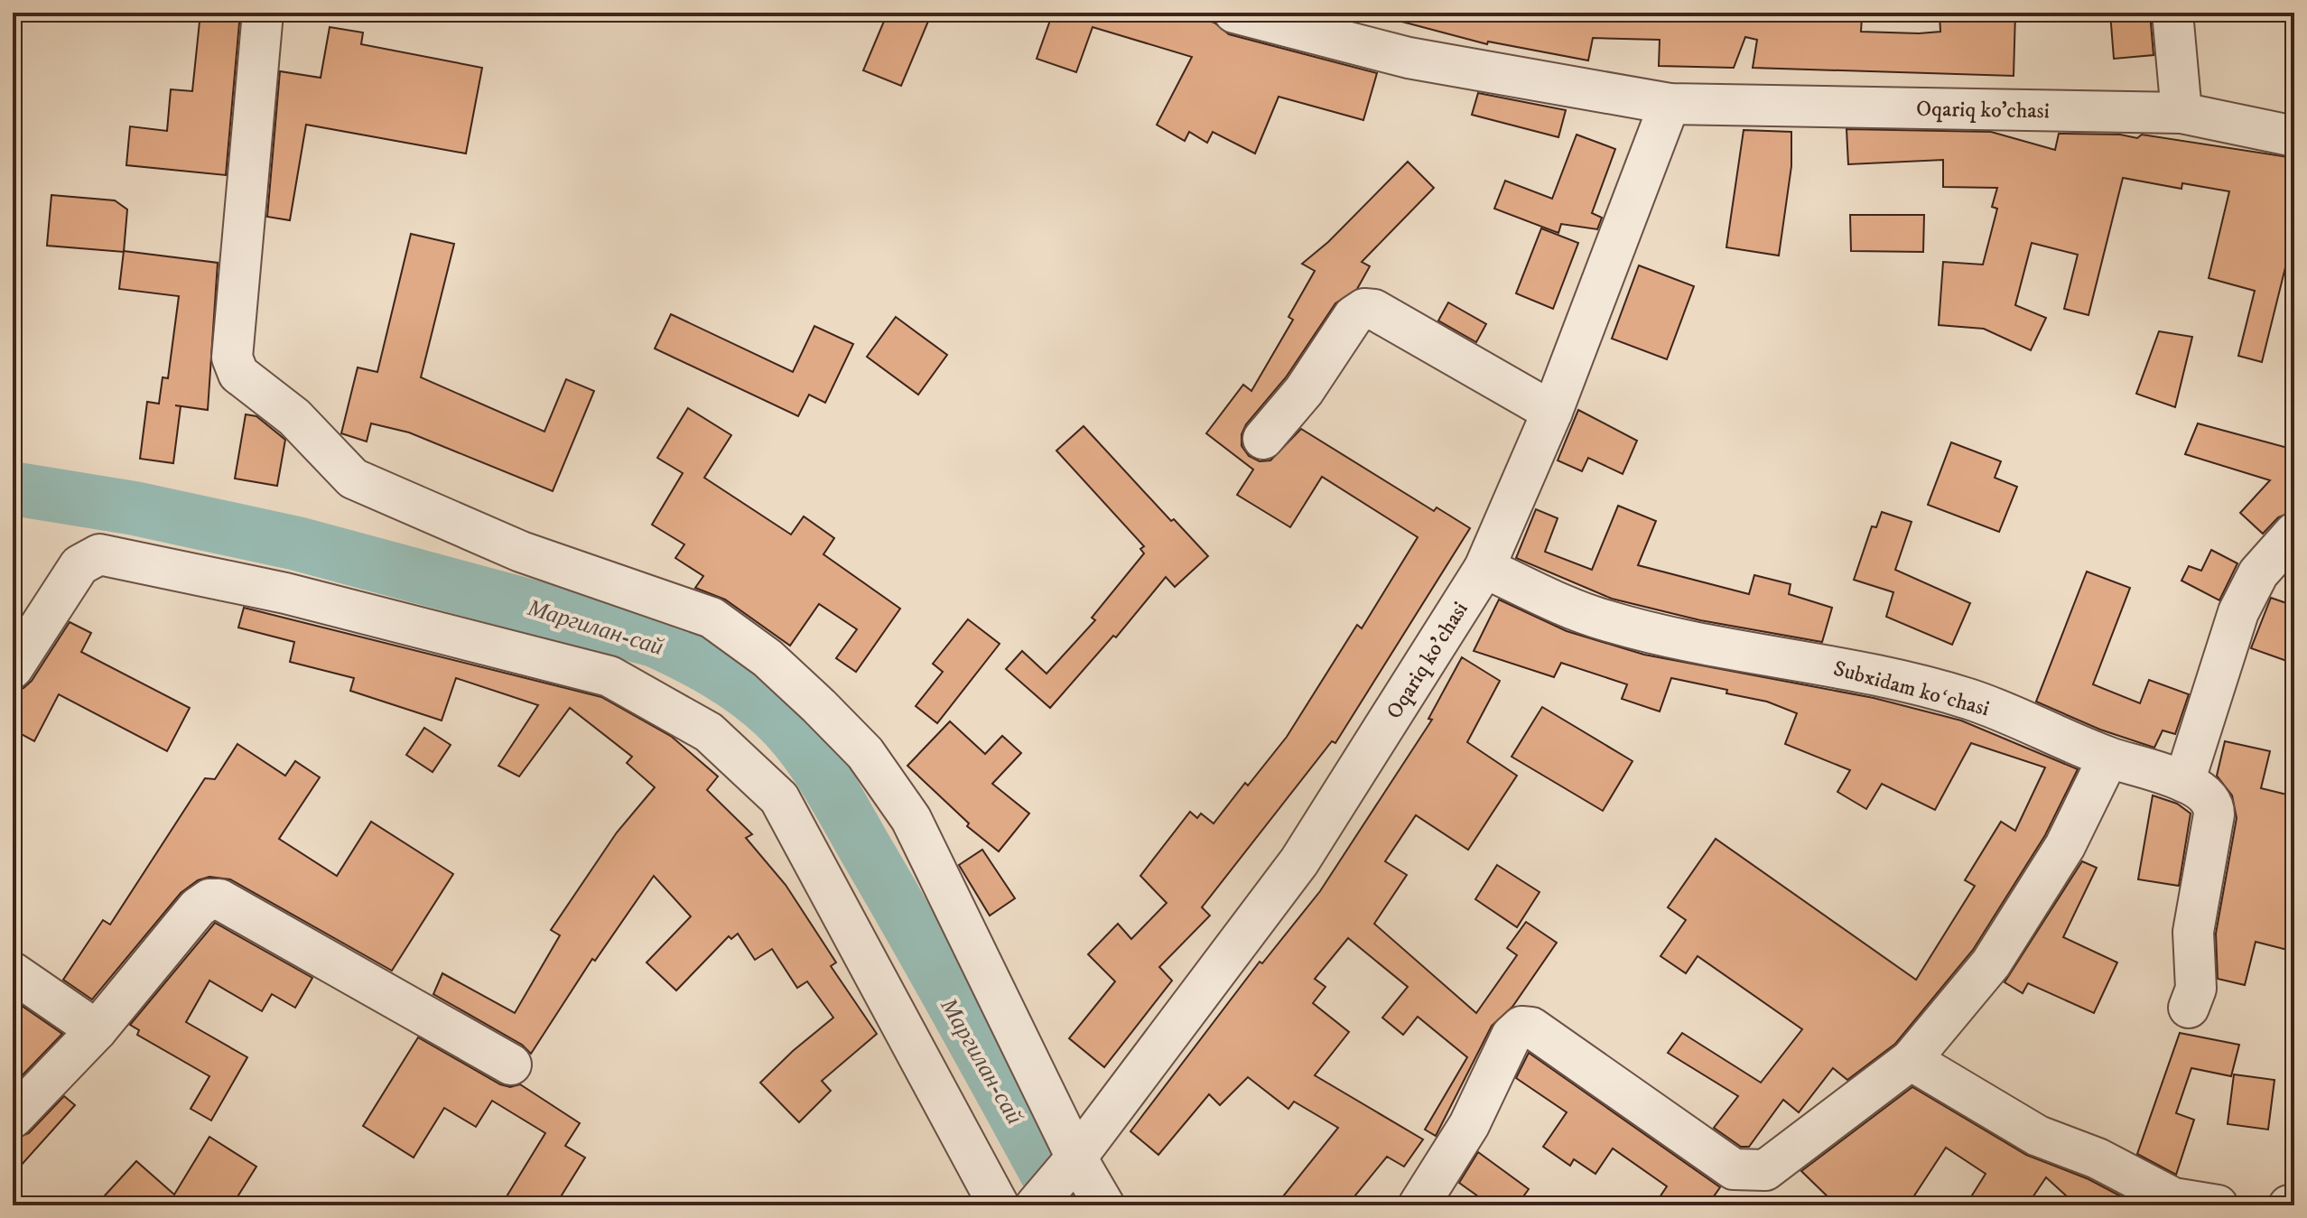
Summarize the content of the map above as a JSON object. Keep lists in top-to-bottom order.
{
  "streets": {
    "street": ["Oqariq ko'chasi", "Subxidam koʻchasi"]
  },
  "crossings": [
    ["Oqariq ko'chasi", "Subxidam koʻchasi"]
  ],
  "water": ["Маргилан-сай"]
}
